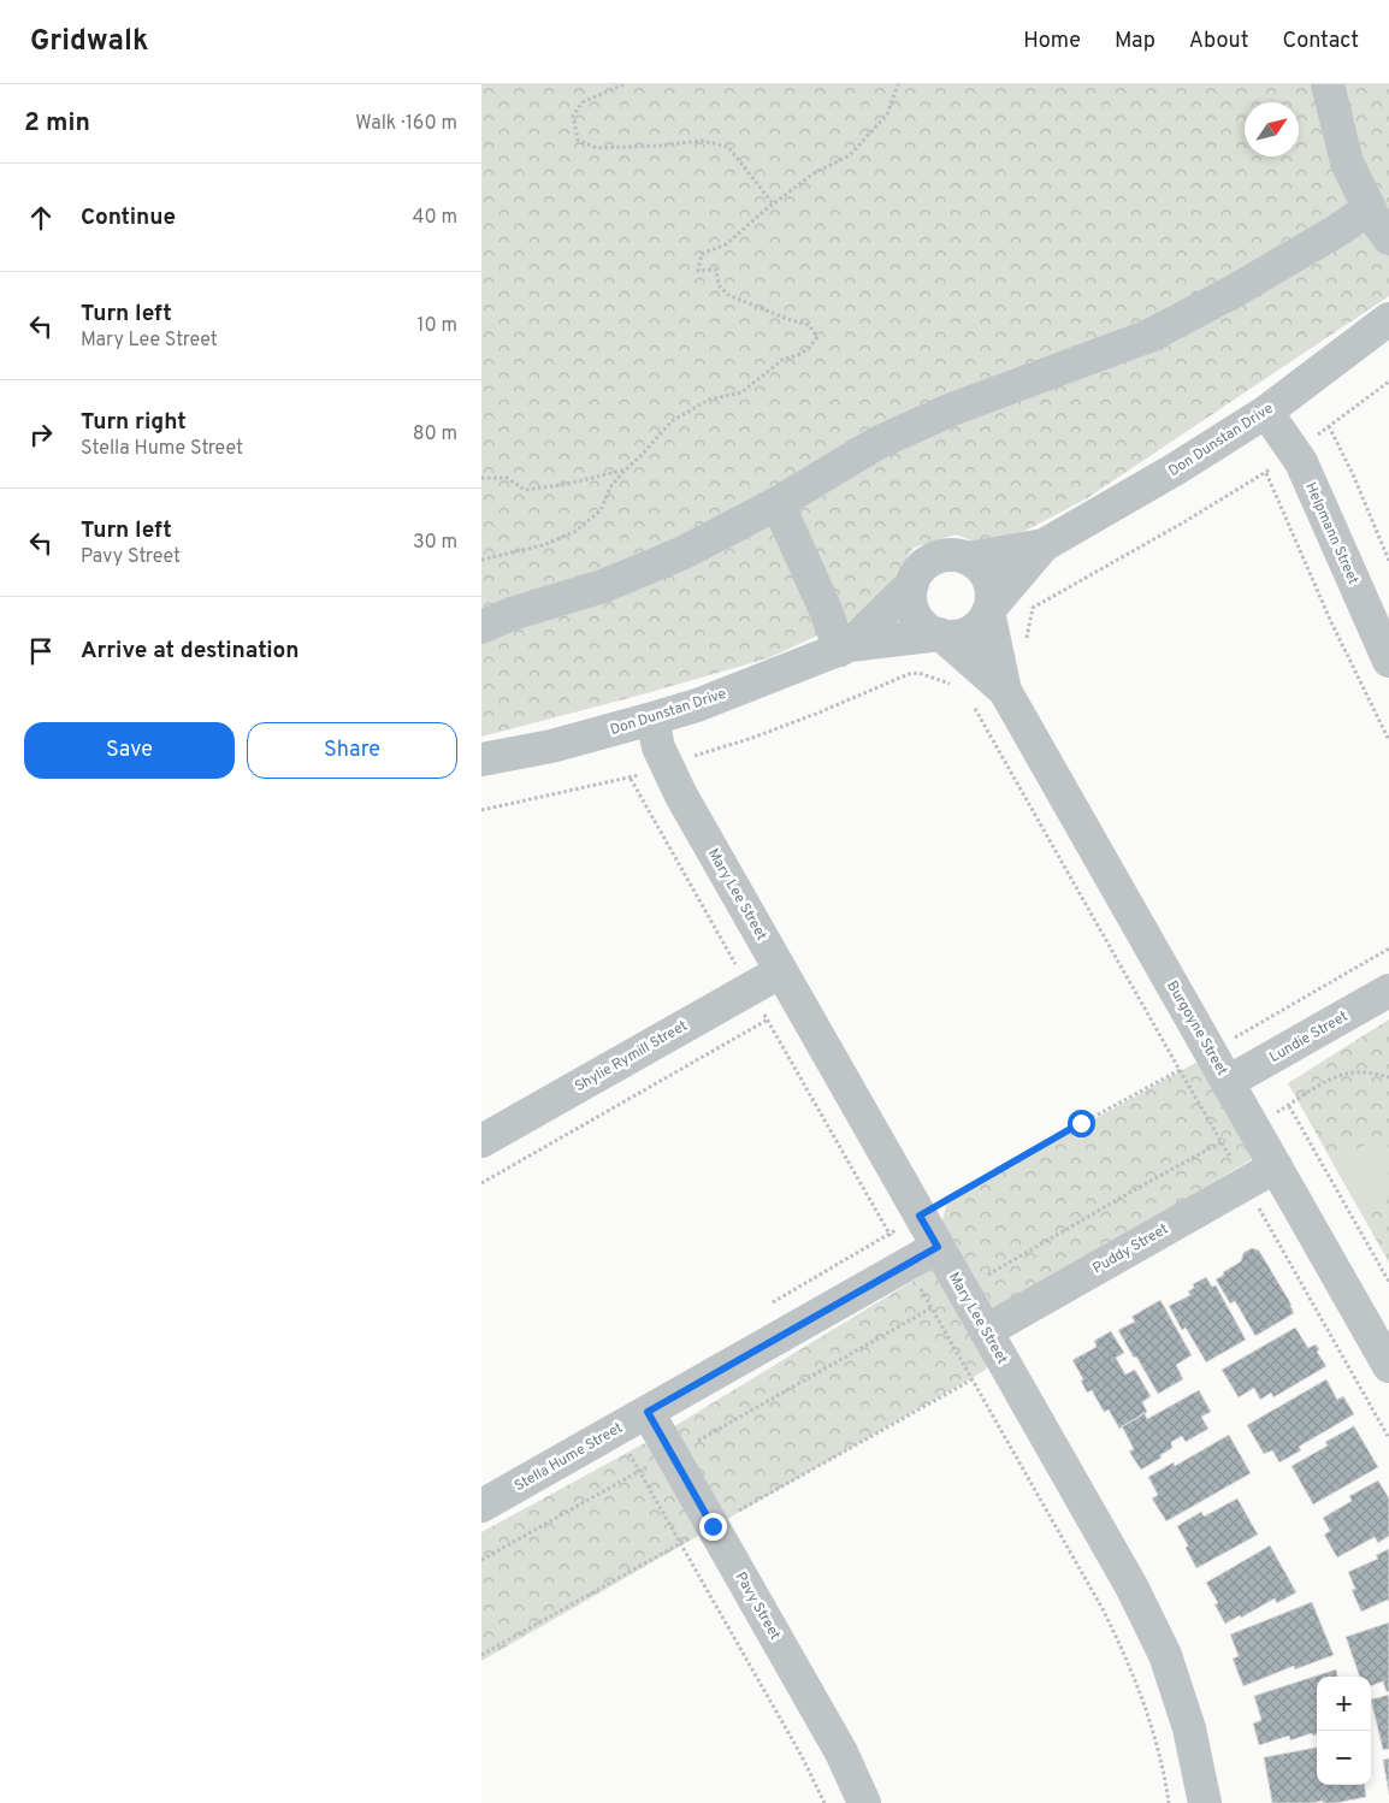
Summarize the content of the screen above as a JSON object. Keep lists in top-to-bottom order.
{
  "streets": {
    "street": [
      "Don Dunstan Drive",
      "Helpmann Street",
      "Mary Lee Street",
      "Burgoyne Street",
      "Lundie Street",
      "Shylie Rymill Street",
      "Puddy Street",
      "Stella Hume Street",
      "Pavy Street"
    ]
  },
  "crossings": [
    ["Don Dunstan Drive", "Helpmann Street"],
    ["Don Dunstan Drive", "Mary Lee Street"],
    ["Don Dunstan Drive", "Burgoyne Street"],
    ["Mary Lee Street", "Shylie Rymill Street"],
    ["Mary Lee Street", "Puddy Street"],
    ["Mary Lee Street", "Stella Hume Street"],
    ["Burgoyne Street", "Lundie Street"],
    ["Burgoyne Street", "Puddy Street"],
    ["Stella Hume Street", "Pavy Street"]
  ],
  "north": "top right",
  "page": {
    "header": "Gridwalk",
    "nav": [
      "Home",
      "Map",
      "About",
      "Contact"
    ],
    "heading": ["2 min", "Walk · 160 m"],
    "list": [
      ["Continue", "40 m"],
      ["Turn left", "Mary Lee Street", "10 m"],
      ["Turn right", "Stella Hume Street", "80 m"],
      ["Turn left", "Pavy Street", "30 m"],
      "Arrive at destination"
    ],
    "buttons": ["Save", "Share"],
    "map_buttons": ["+", "−"]
  }
}
